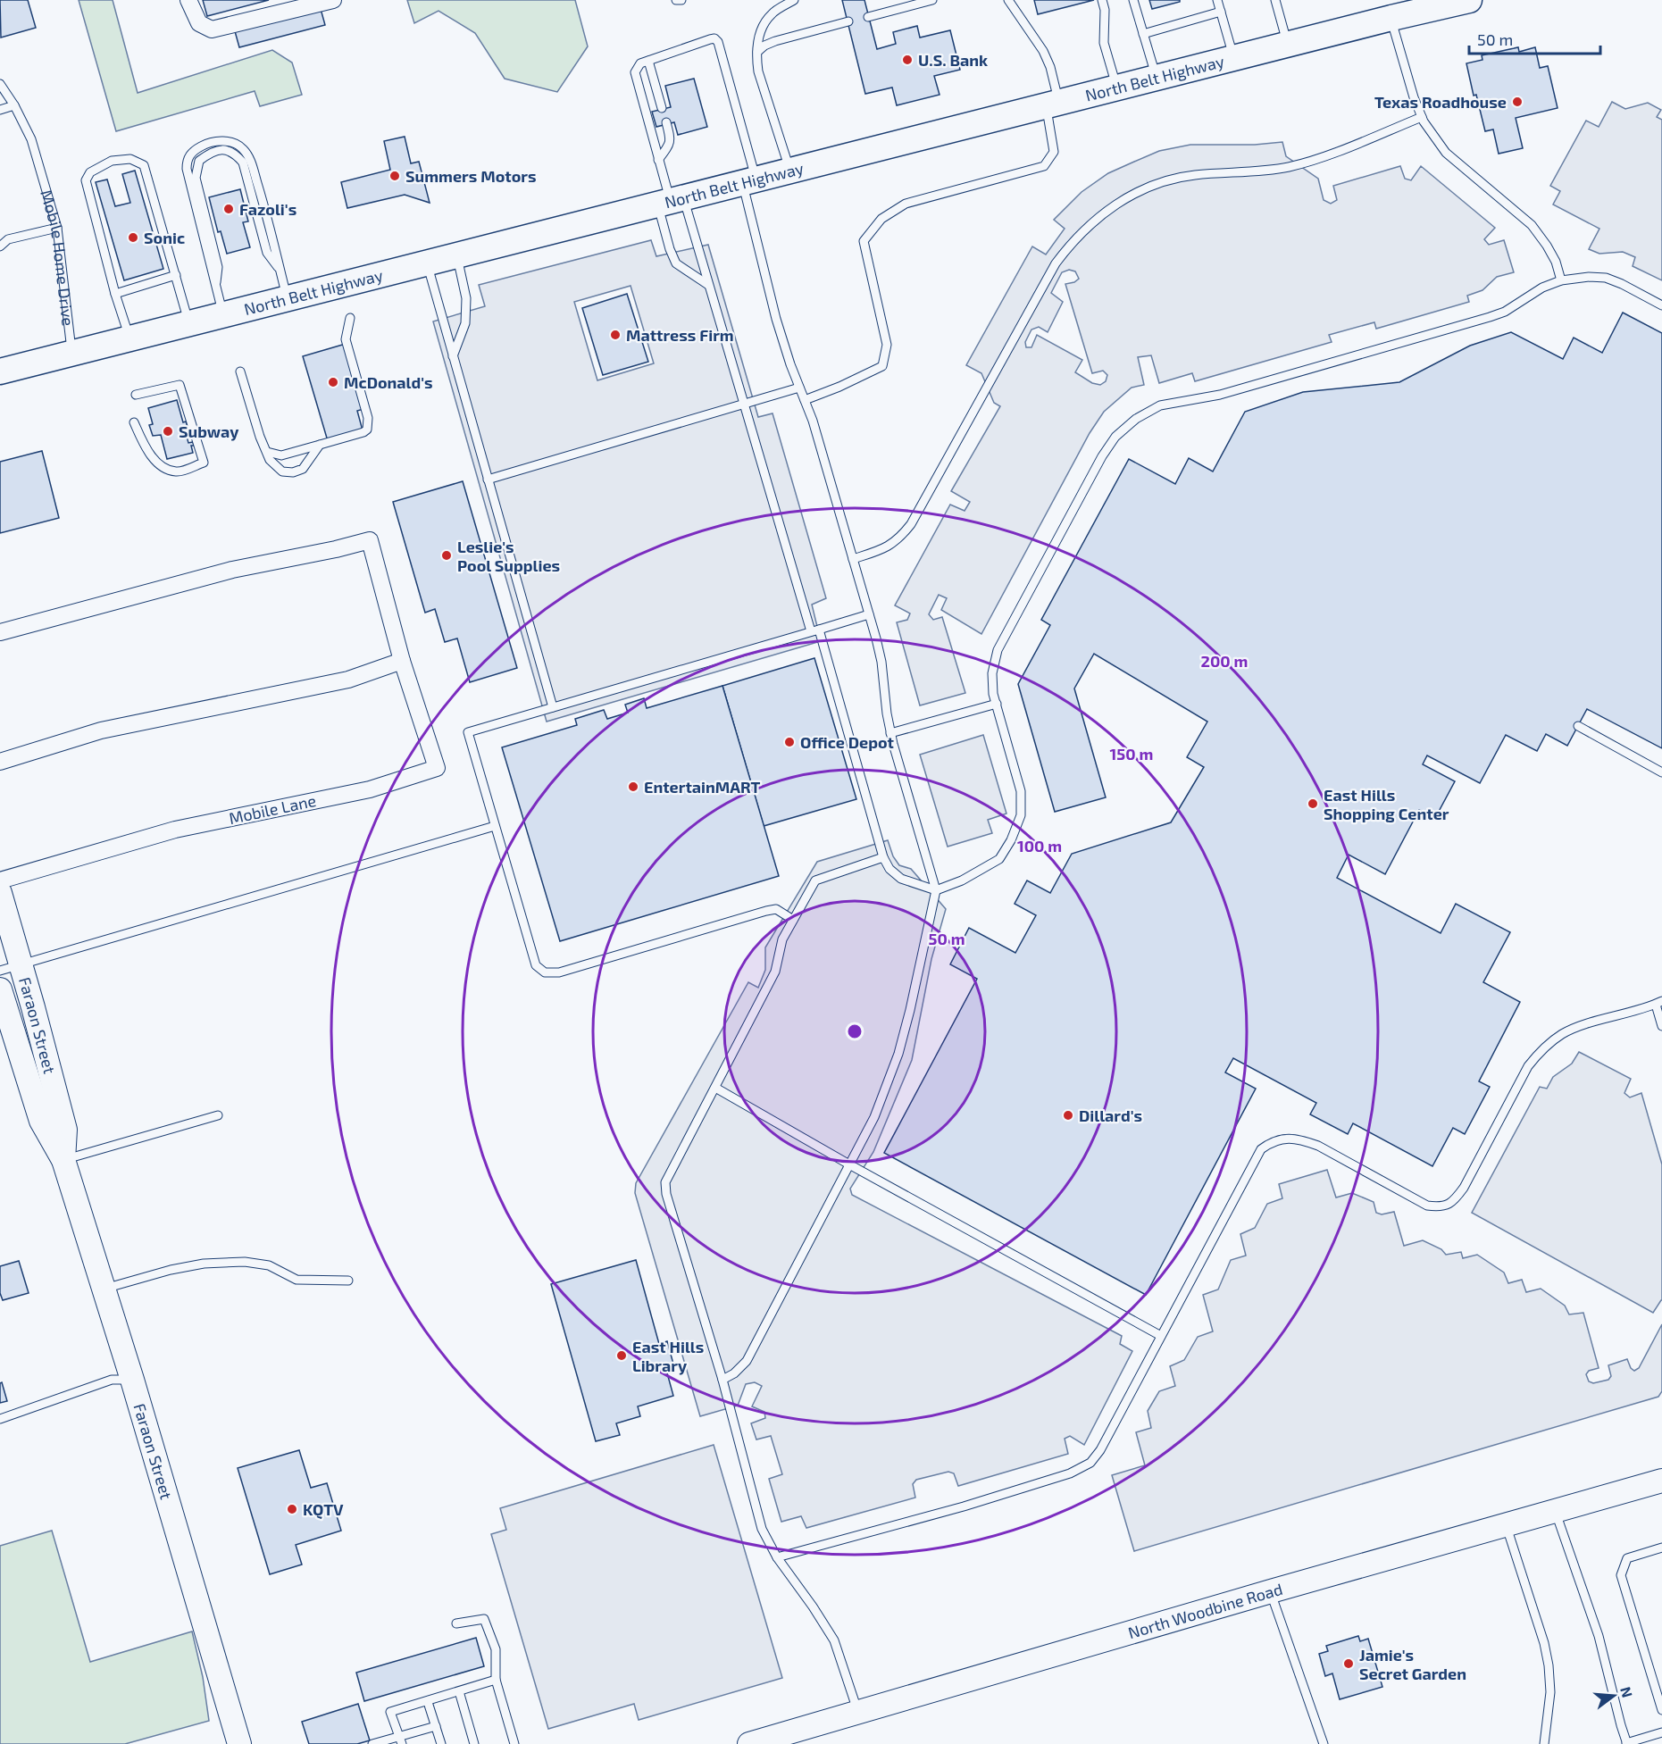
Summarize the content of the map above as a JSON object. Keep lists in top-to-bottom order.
{
  "streets": {
    "main road": ["North Belt Highway", "Faraon Street", "North Woodbine Road"],
    "street": ["Mobile Lane"],
    "lane": ["Mobile Home Drive"]
  },
  "crossings": [
    ["North Belt Highway", "Mobile Home Drive"]
  ],
  "places": [
    "U.S. Bank",
    "Texas Roadhouse",
    "Summers Motors",
    "Fazoli's",
    "Sonic",
    "Mattress Firm",
    "McDonald's",
    "Subway",
    "Leslie's Pool Supplies",
    "Office Depot",
    "EntertainMART",
    "East Hills Shopping Center",
    "Dillard's",
    "East Hills Library",
    "KQTV",
    "Jamie's Secret Garden"
  ],
  "scale_bar": "50 m",
  "north": "right",
  "rings": [
    "200 m",
    "150 m",
    "100 m",
    "50 m"
  ]
}
